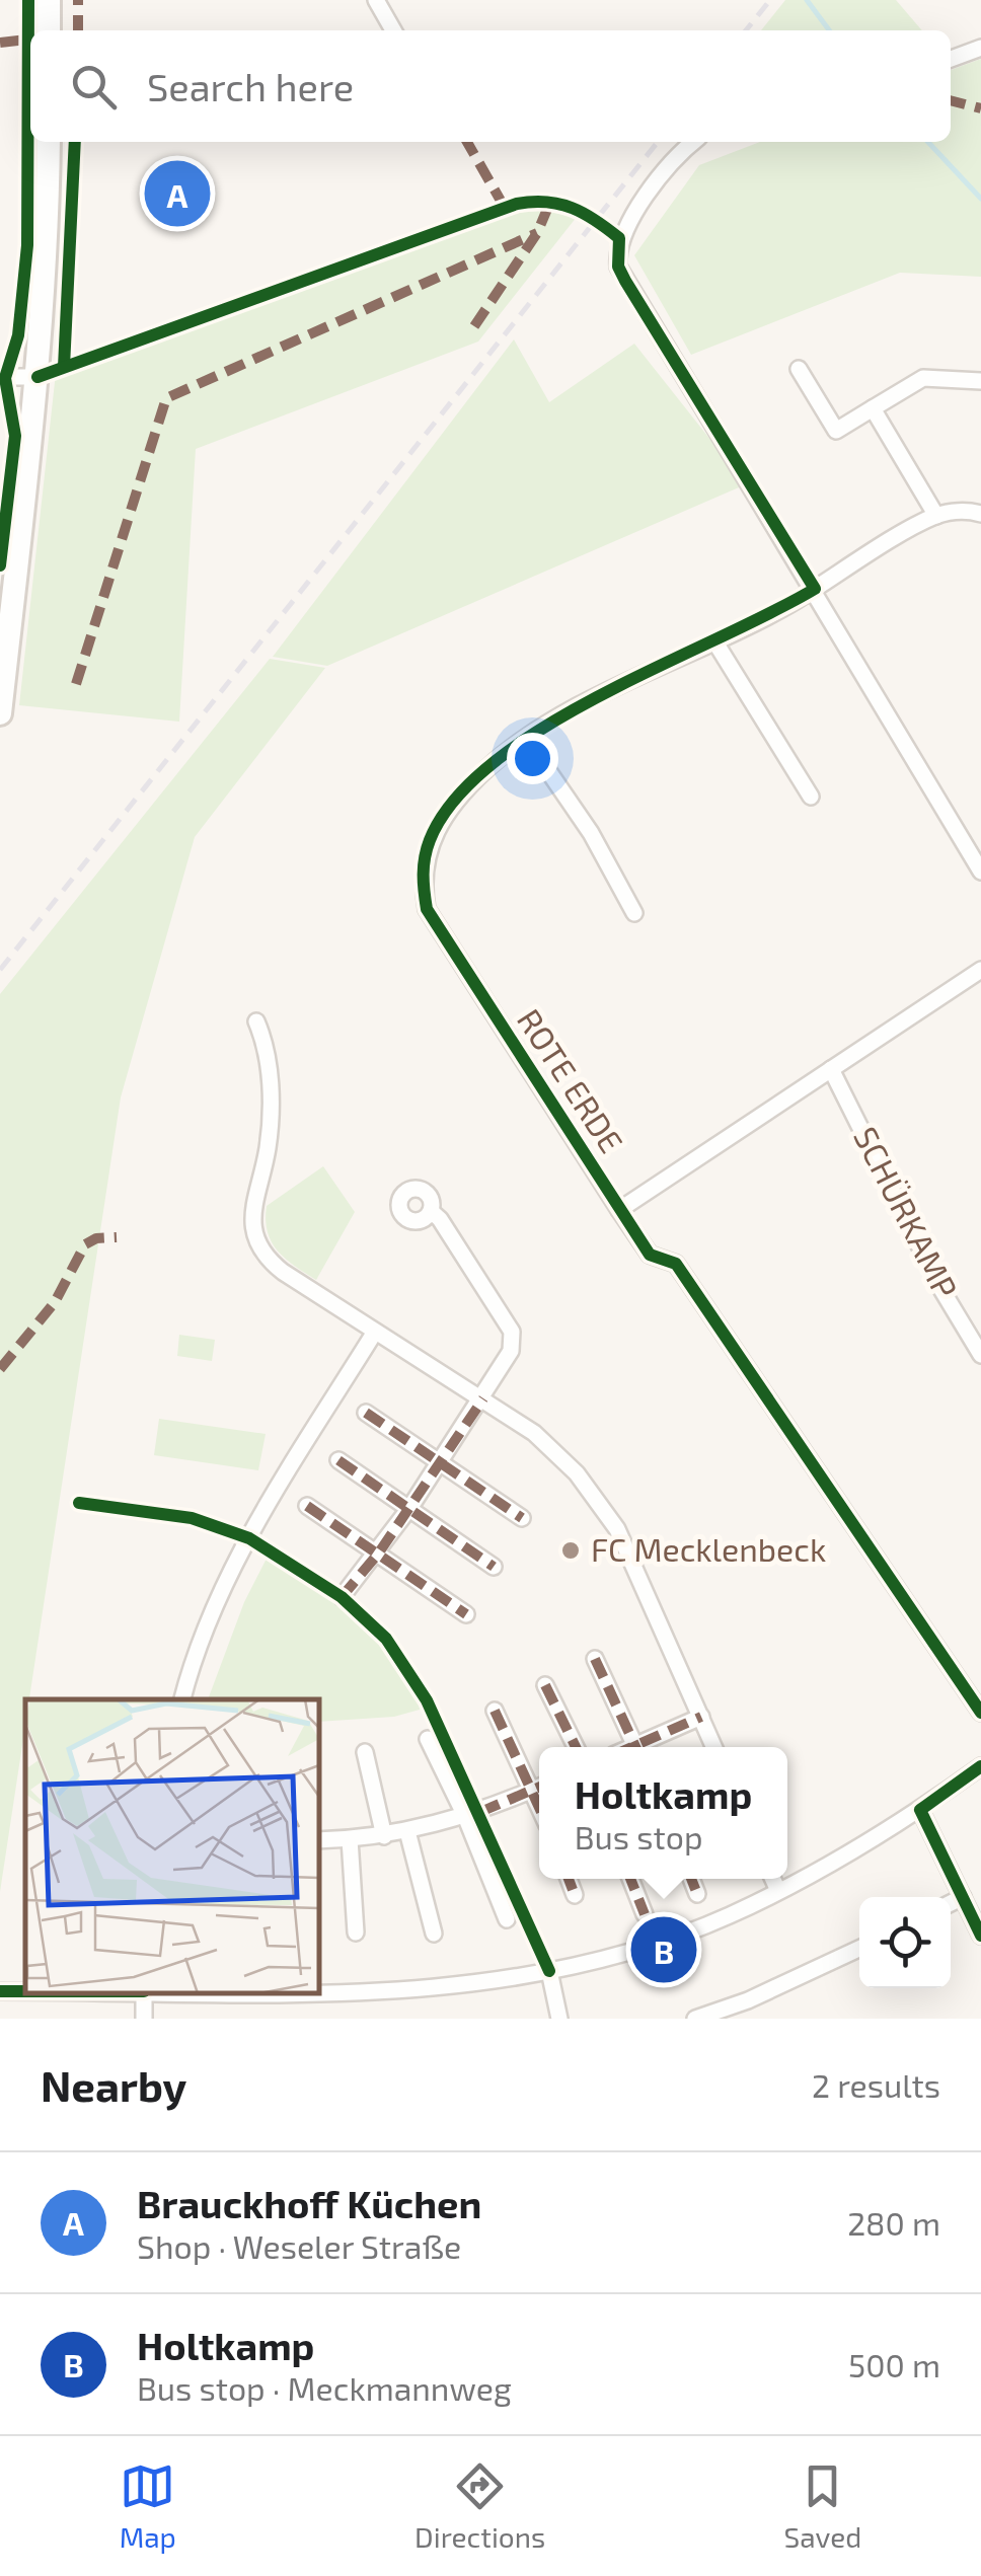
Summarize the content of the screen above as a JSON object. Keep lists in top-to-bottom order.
{
  "streets": {
    "street": ["ROTE ERDE", "SCHÜRKAMP"]
  },
  "places": ["FC Mecklenbeck"],
  "page": {
    "search": "Search here",
    "pins": ["A", "B"],
    "popup": ["Holtkamp", "Bus stop"],
    "heading": ["Nearby", "2 results"],
    "list": [
      {
        "mark": "A",
        "name": "Brauckhoff Küchen",
        "note": "Shop · Weseler Straße",
        "value": "280 m"
      },
      {
        "mark": "B",
        "name": "Holtkamp",
        "note": "Bus stop · Meckmannweg",
        "value": "500 m"
      }
    ],
    "nav": ["Map", "Directions", "Saved"]
  }
}
